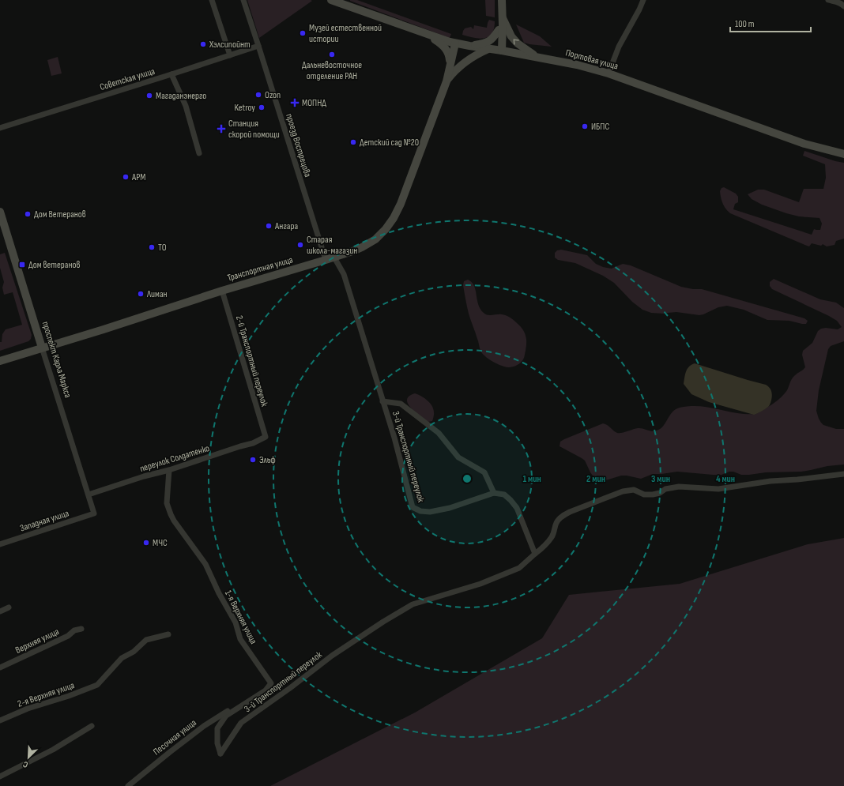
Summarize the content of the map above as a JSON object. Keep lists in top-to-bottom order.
{
  "streets": {
    "main road": ["Портовая улица", "Транспортная улица", "проспект Карла Маркса"],
    "street": [
      "Советская улица",
      "проезд Вострецова",
      "2-й Транспортный переулок",
      "3-й Транспортный переулок",
      "переулок Солдатенко",
      "Западная улица",
      "1-я Верхняя улица",
      "Верхняя улица",
      "2-я Верхняя улица",
      "Песочная улица"
    ]
  },
  "crossings": [
    ["Портовая улица", "Транспортная улица"],
    ["Советская улица", "проезд Вострецова"],
    ["проезд Вострецова", "Транспортная улица"],
    ["Транспортная улица", "проспект Карла Маркса"],
    ["Транспортная улица", "2-й Транспортный переулок"],
    ["Транспортная улица", "3-й Транспортный переулок"],
    ["проспект Карла Маркса", "переулок Солдатенко"],
    ["проспект Карла Маркса", "Западная улица"],
    ["2-й Транспортный переулок", "переулок Солдатенко"],
    ["3-й Транспортный переулок", "1-я Верхняя улица"],
    ["переулок Солдатенко", "1-я Верхняя улица"],
    ["1-я Верхняя улица", "Песочная улица"]
  ],
  "places": {
    "other": [
      "Музей естественной истории",
      "Хэлсипойнт",
      "Дальневосточное отделение РАН",
      "Ozon",
      "Магаданэнерго",
      "Ketroy",
      "ИБПС",
      "Детский сад №20",
      "АРМ",
      "Дом Ветеранов",
      "Ангара",
      "Старая школа-магазин",
      "ТО",
      "Лиман",
      "Эльф",
      "МЧС"
    ],
    "health": ["МОПНД", "Станция скорой помощи"],
    "transit": ["Дом ветеранов"]
  },
  "scale_bar": "100 m",
  "north": "bottom left",
  "rings": [
    "1 мин",
    "2 мин",
    "3 мин",
    "4 мин"
  ]
}
